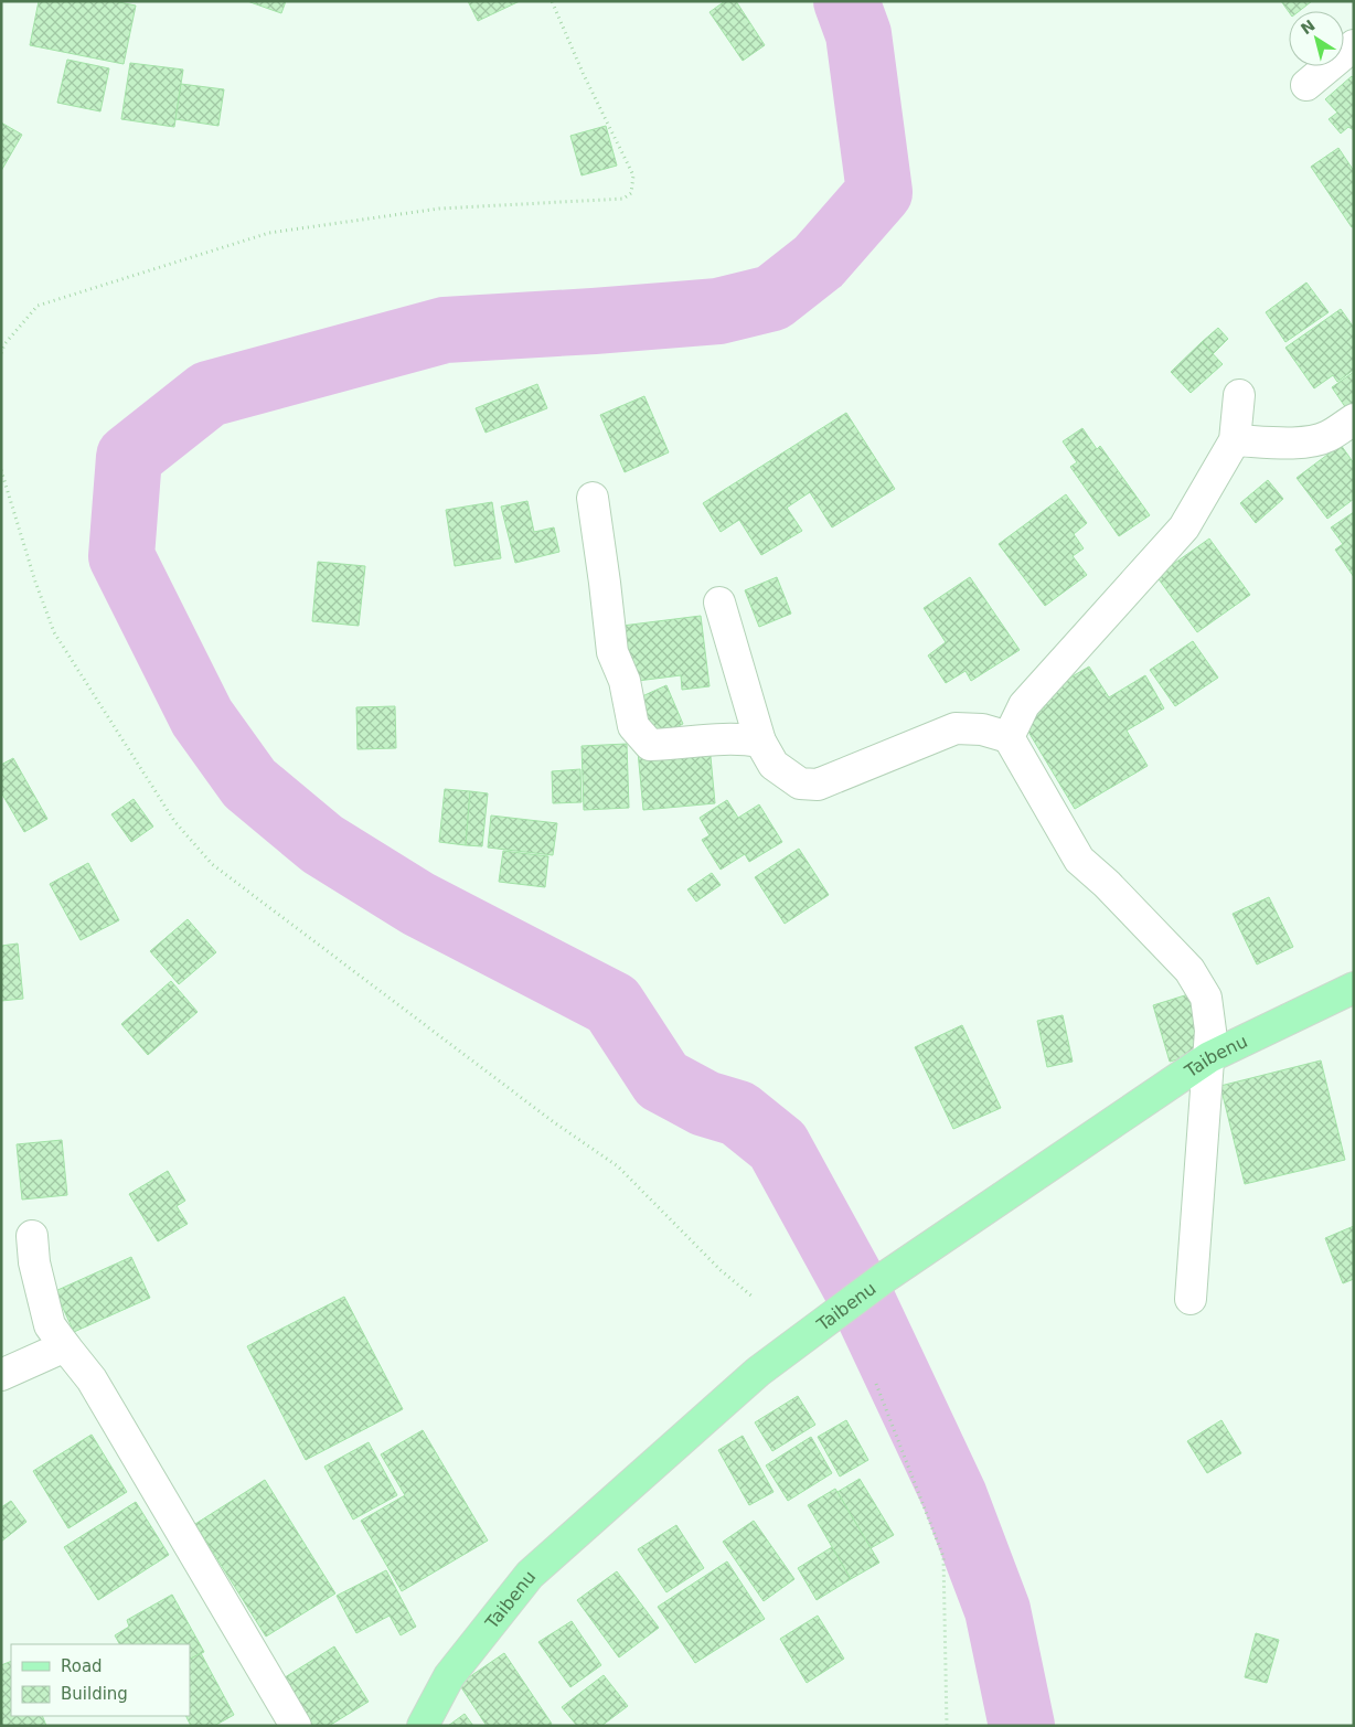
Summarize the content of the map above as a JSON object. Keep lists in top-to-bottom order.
{
  "streets": {
    "main road": ["Taibenu"]
  },
  "legend": ["Road", "Building"],
  "north": "top left"
}
